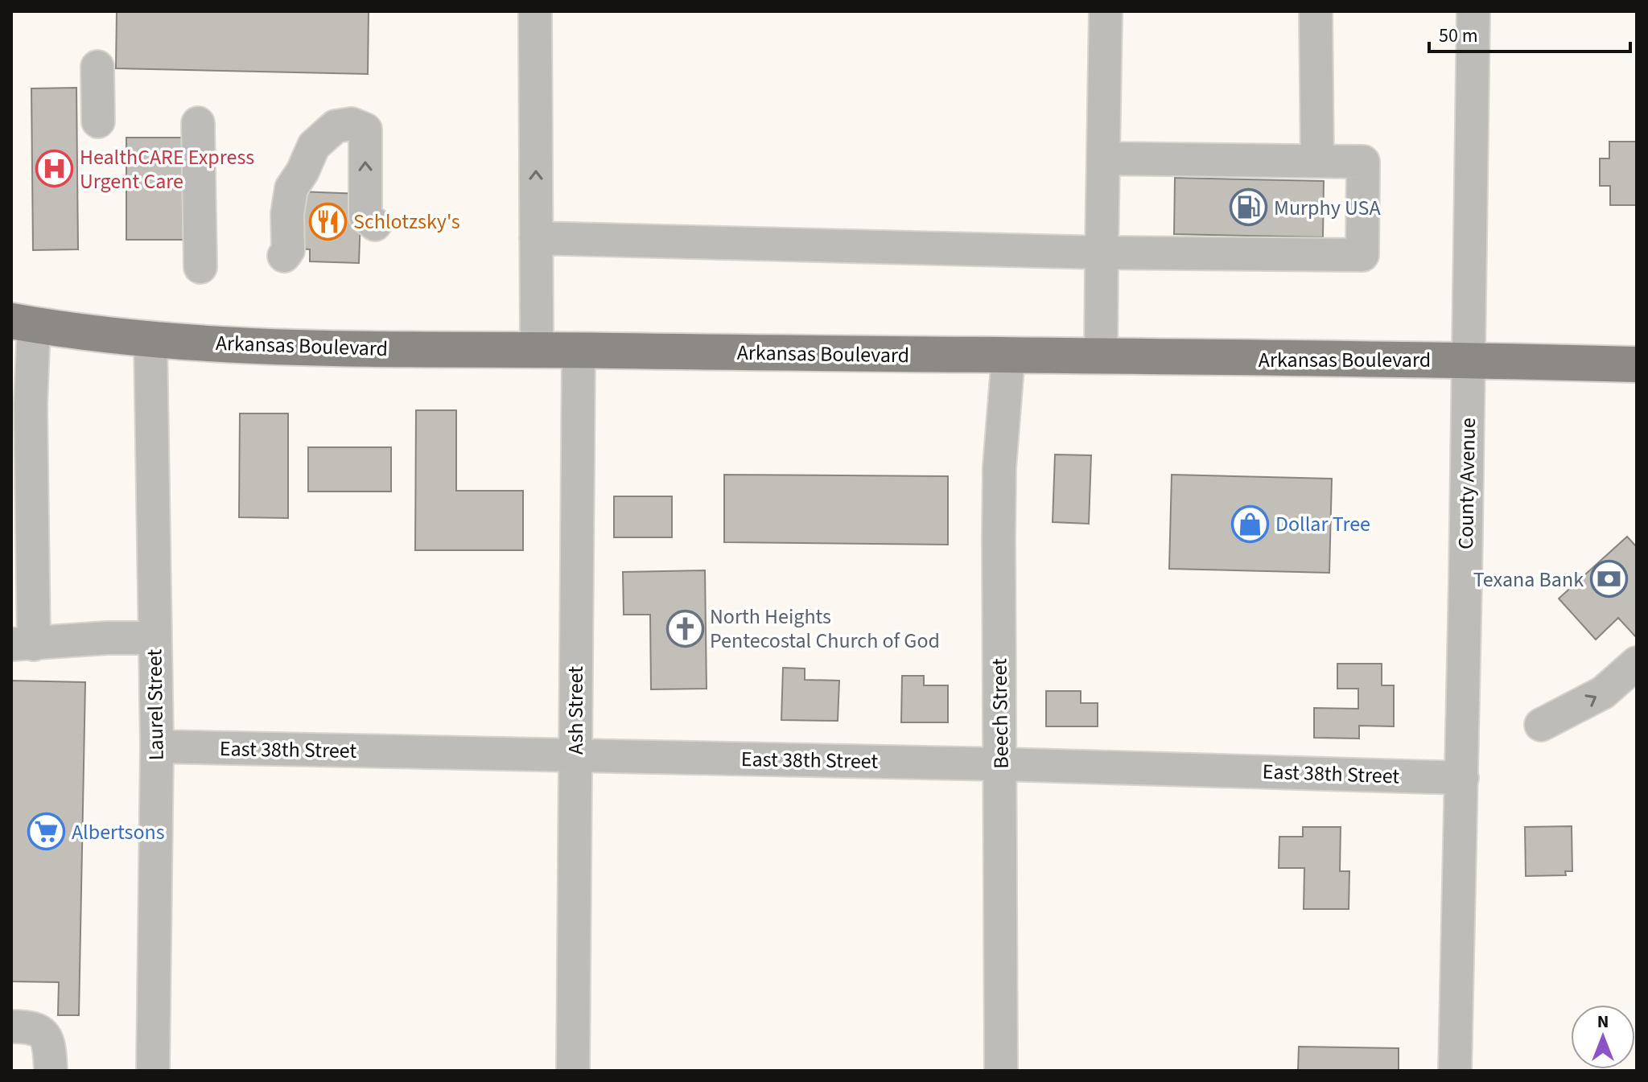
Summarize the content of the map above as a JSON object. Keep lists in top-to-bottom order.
{
  "streets": {
    "main road": ["Arkansas Boulevard"],
    "street": [
      "County Avenue",
      "Laurel Street",
      "Ash Street",
      "Beech Street",
      "East 38th Street"
    ]
  },
  "crossings": [
    ["Arkansas Boulevard", "County Avenue"],
    ["Arkansas Boulevard", "Laurel Street"],
    ["Arkansas Boulevard", "Ash Street"],
    ["Arkansas Boulevard", "Beech Street"],
    ["County Avenue", "East 38th Street"],
    ["Laurel Street", "East 38th Street"],
    ["Ash Street", "East 38th Street"],
    ["Beech Street", "East 38th Street"]
  ],
  "places": {
    "hospital": ["HealthCARE Express Urgent Care"],
    "fuel station": ["Murphy USA"],
    "restaurant": ["Schlotzsky's"],
    "shop": ["Dollar Tree"],
    "bank": ["Texana Bank"],
    "church": ["North Heights Pentecostal Church of God"],
    "supermarket": ["Albertsons"]
  },
  "scale_bar": "50 m",
  "north": "top"
}
